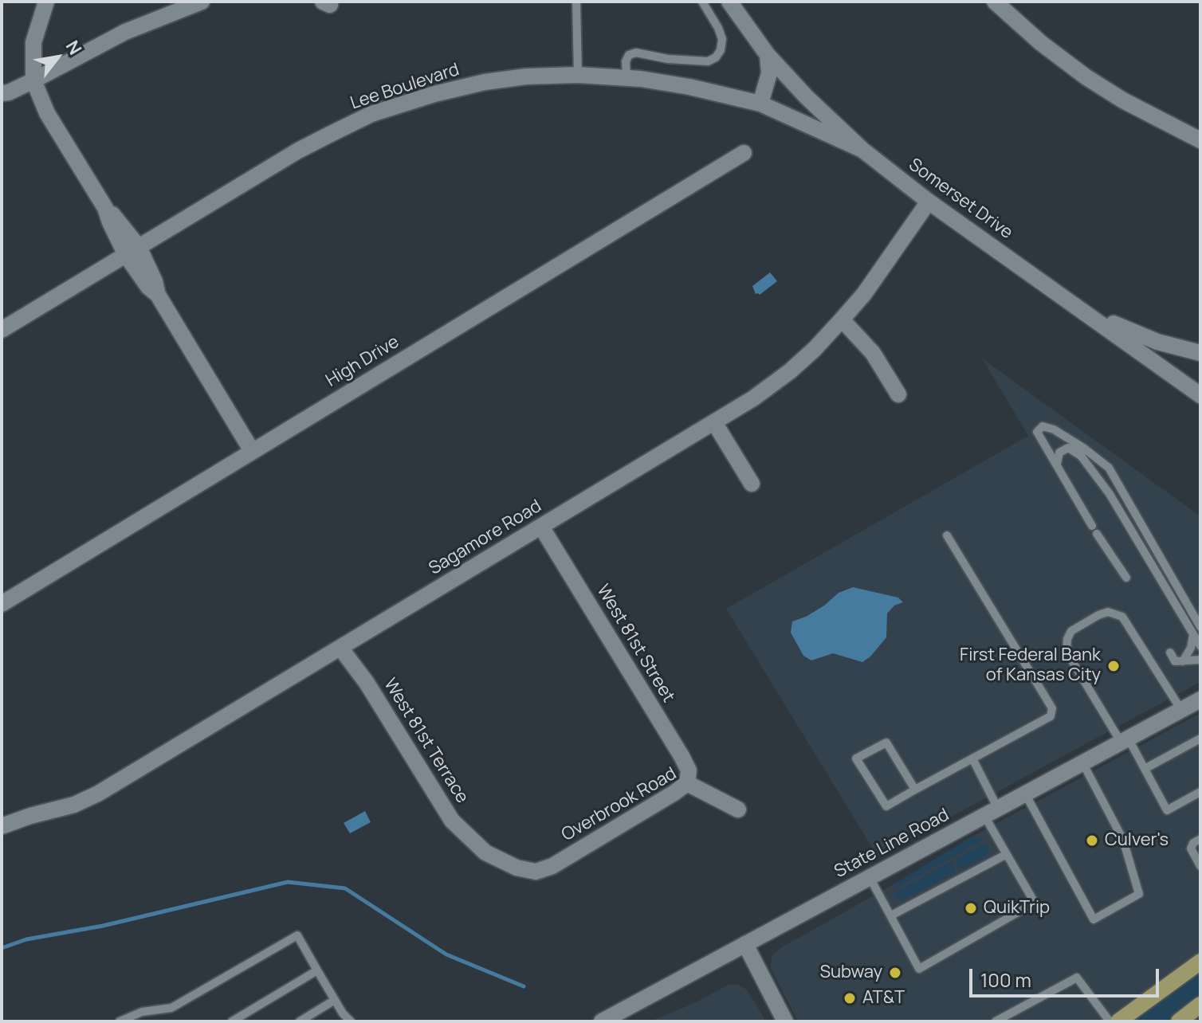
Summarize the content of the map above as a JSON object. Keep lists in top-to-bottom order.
{
  "streets": {
    "street": [
      "Lee Boulevard",
      "Somerset Drive",
      "High Drive",
      "Sagamore Road",
      "West 81st Street",
      "West 81st Terrace",
      "Overbrook Road",
      "State Line Road"
    ]
  },
  "crossings": [
    ["Lee Boulevard", "Somerset Drive"],
    ["Somerset Drive", "Sagamore Road"],
    ["Sagamore Road", "West 81st Street"],
    ["Sagamore Road", "West 81st Terrace"],
    ["West 81st Street", "Overbrook Road"],
    ["West 81st Terrace", "Overbrook Road"]
  ],
  "places": [
    "First Federal Bank of Kansas City",
    "Culver's",
    "QuikTrip",
    "Subway",
    "AT&T"
  ],
  "scale_bar": "100 m",
  "north": "top right"
}
